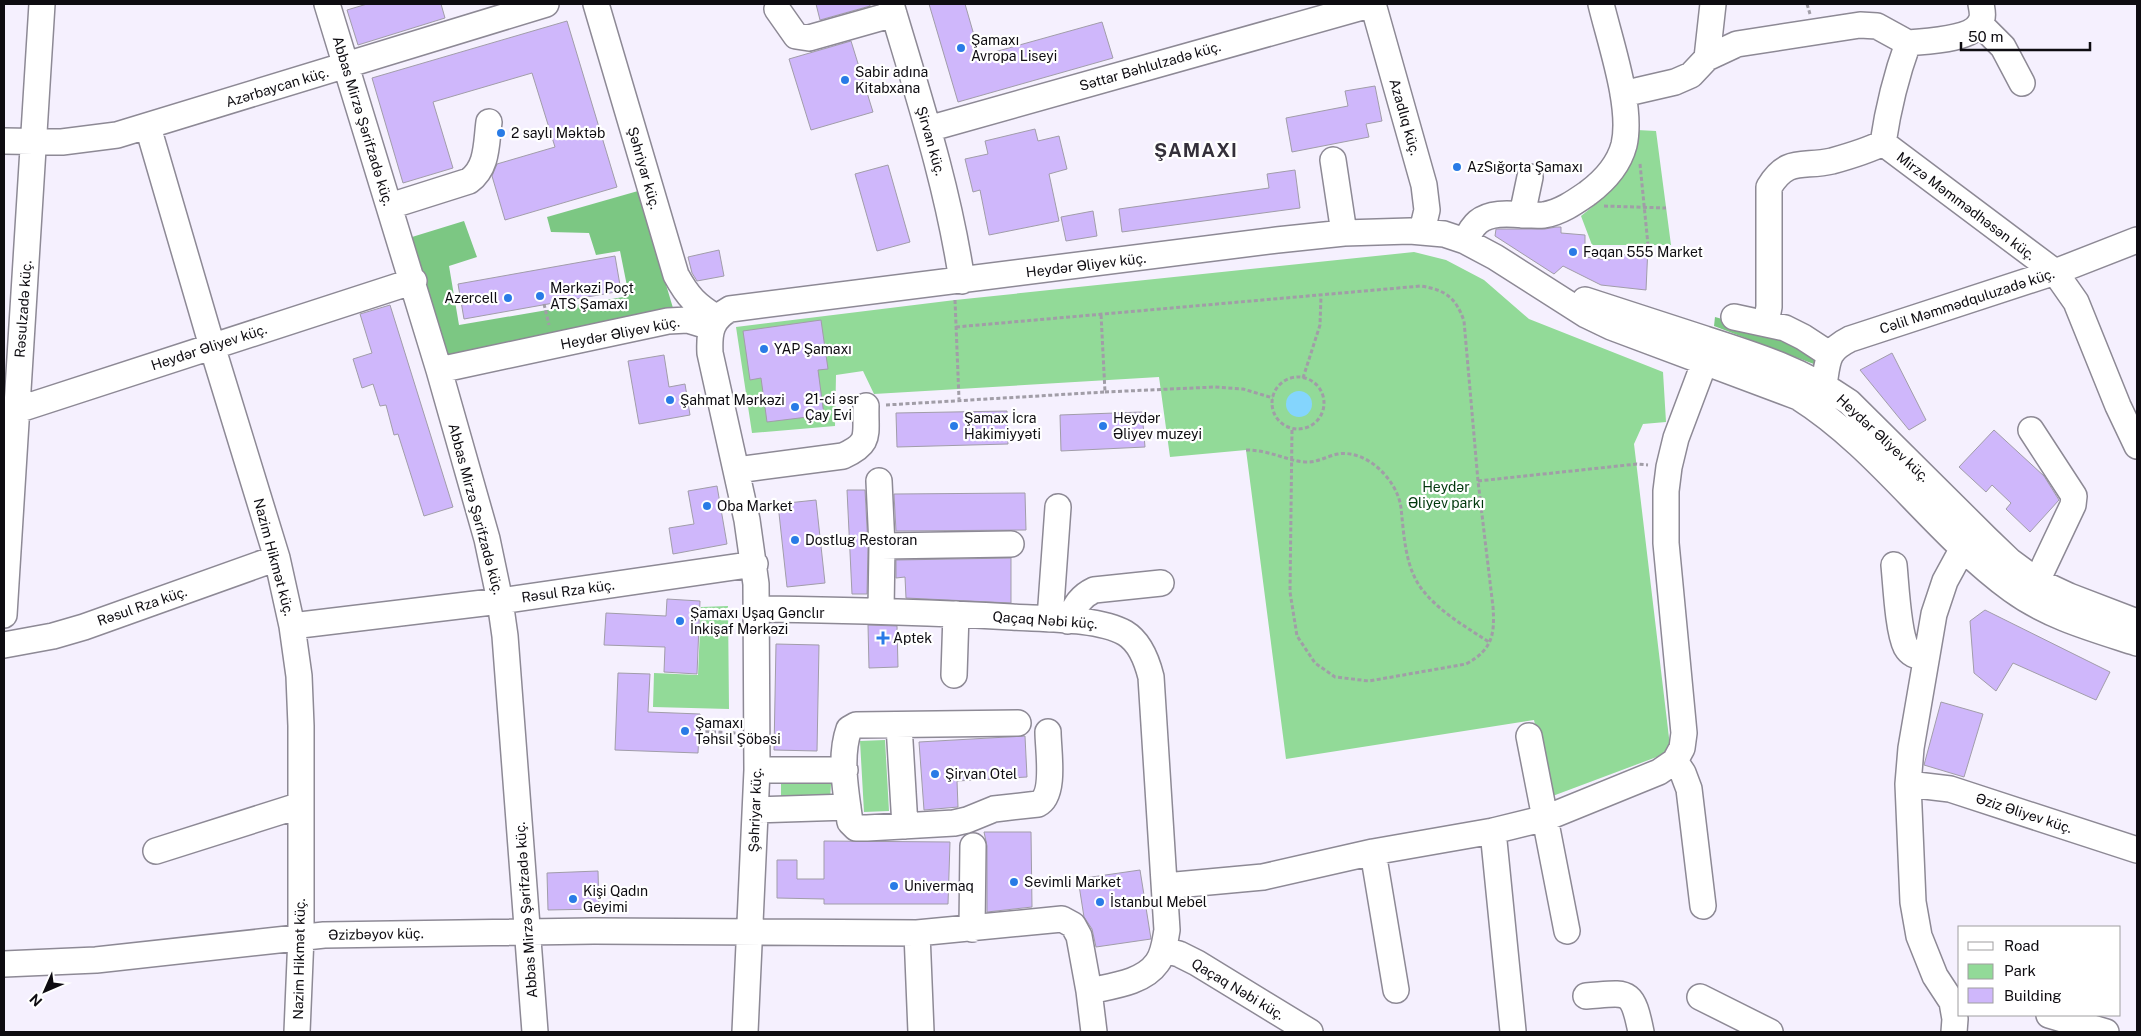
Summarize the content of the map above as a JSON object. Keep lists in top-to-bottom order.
{
  "streets": {
    "street": [
      "Səttar Bəhlulzadə küç.",
      "Azərbaycan küç.",
      "Azadlıq küç.",
      "Abbas Mirzə Şərifzadə küç.",
      "Şirvan küç.",
      "Şəhriyar küç.",
      "Mirzə Məmmədhəsən küç.",
      "Heydər Əliyev küç.",
      "Cəlil Məmmədquluzadə küç.",
      "Rəsulzadə küç.",
      "Nazim Hikmət küç.",
      "Rəsul Rza küç.",
      "Qaçaq Nəbi küç.",
      "Əziz Əliyev küç.",
      "Əzizbəyov küç."
    ]
  },
  "crossings": [
    ["Səttar Bəhlulzadə küç.", "Azadlıq küç."],
    ["Səttar Bəhlulzadə küç.", "Şirvan küç."],
    ["Azərbaycan küç.", "Abbas Mirzə Şərifzadə küç."],
    ["Azərbaycan küç.", "Rəsulzadə küç."],
    ["Azərbaycan küç.", "Nazim Hikmət küç."],
    ["Azadlıq küç.", "Heydər Əliyev küç."],
    ["Abbas Mirzə Şərifzadə küç.", "Heydər Əliyev küç."],
    ["Abbas Mirzə Şərifzadə küç.", "Rəsul Rza küç."],
    ["Abbas Mirzə Şərifzadə küç.", "Əzizbəyov küç."],
    ["Şirvan küç.", "Heydər Əliyev küç."],
    ["Şəhriyar küç.", "Heydər Əliyev küç."],
    ["Şəhriyar küç.", "Rəsul Rza küç."],
    ["Şəhriyar küç.", "Qaçaq Nəbi küç."],
    ["Şəhriyar küç.", "Əzizbəyov küç."],
    ["Mirzə Məmmədhəsən küç.", "Cəlil Məmmədquluzadə küç."],
    ["Heydər Əliyev küç.", "Rəsulzadə küç."],
    ["Heydər Əliyev küç.", "Nazim Hikmət küç."],
    ["Nazim Hikmət küç.", "Rəsul Rza küç."],
    ["Nazim Hikmət küç.", "Əzizbəyov küç."],
    ["Qaçaq Nəbi küç.", "Əzizbəyov küç."]
  ],
  "districts": ["ŞAMAXI"],
  "parks": ["Heydər Əliyev parkı"],
  "places": {
    "other": [
      "Şamaxı Avropa Liseyi",
      "Sabir adına Kitabxana",
      "2 saylı Məktəb",
      "AzSığorta Şamaxı",
      "Fəqan 555 Market",
      "Mərkəzi Poçt ATS Şamaxı",
      "Azercell",
      "YAP Şamaxı",
      "Şahmat Mərkəzi",
      "21-ci əsr Çay Evi",
      "Şamax İcra Hakimiyyəti",
      "Heydər Əliyev muzeyi",
      "Oba Market",
      "Dostlug Restoran",
      "Şamaxı Uşaq Gənclır İnkişaf Mərkəzi",
      "Şamaxı Təhsil Şöbəsi",
      "Şirvan Otel",
      "Sevimli Market",
      "Univermaq",
      "Kişi Qadın Geyimi",
      "İstanbul Mebel"
    ],
    "health": ["Aptek"]
  },
  "legend": ["Road", "Park", "Building"],
  "scale_bar": "50 m",
  "north": "bottom left"
}
